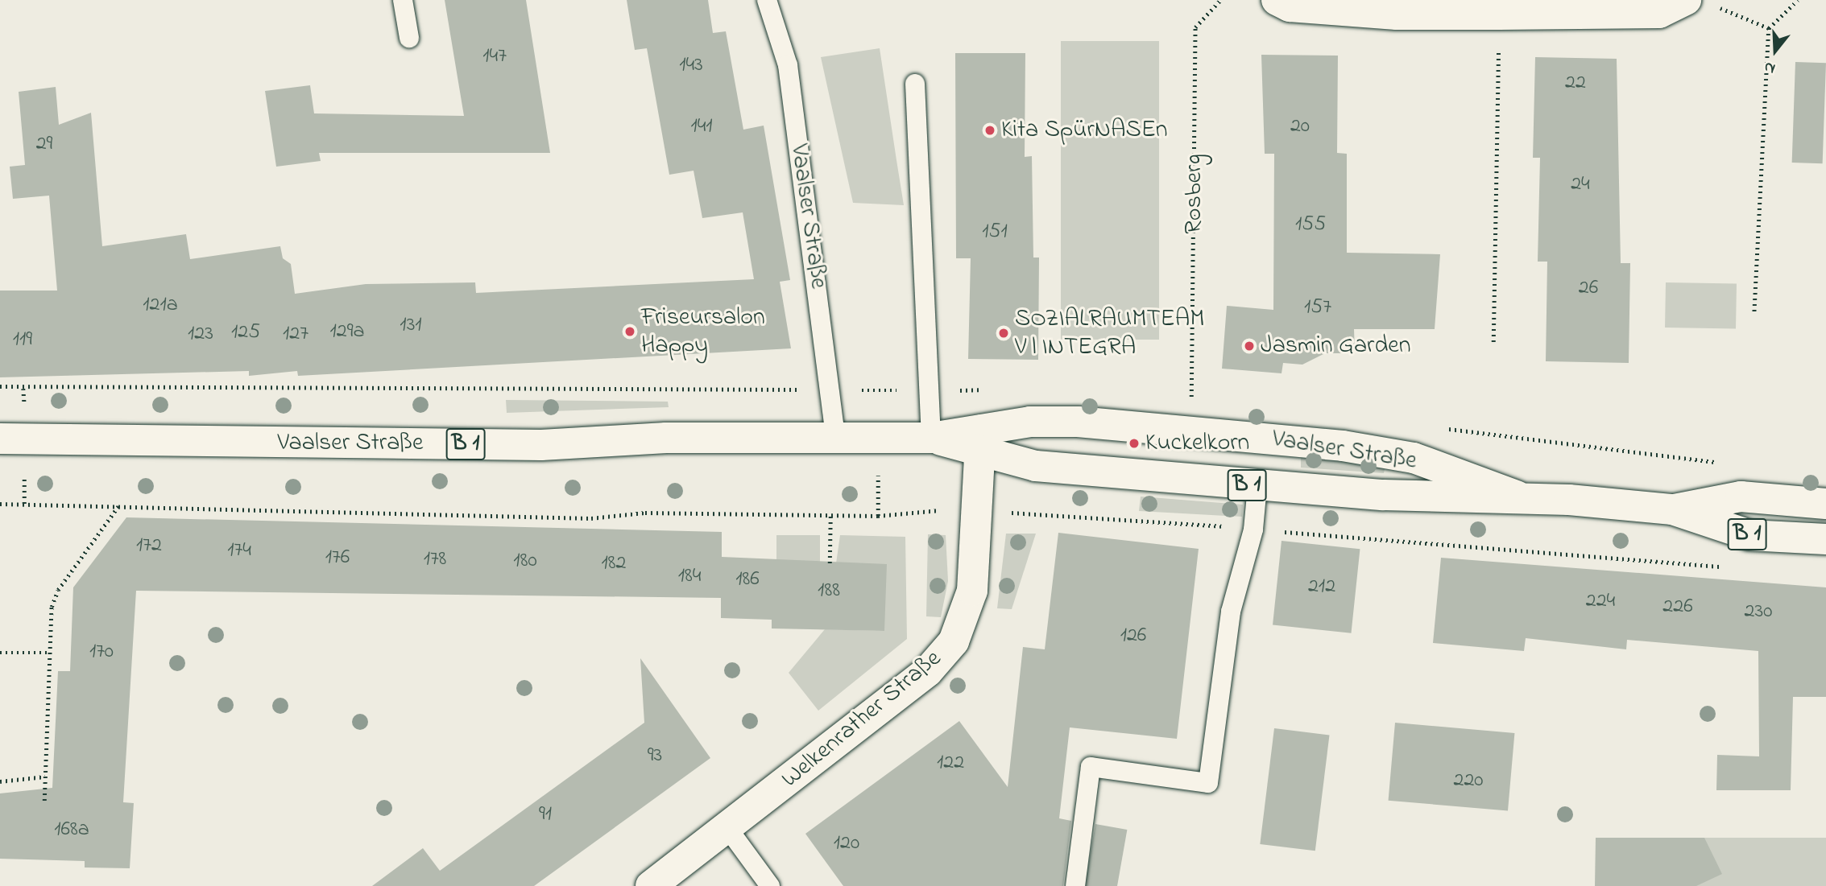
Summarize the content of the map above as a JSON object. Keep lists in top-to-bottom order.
{
  "streets": {
    "main road": ["Vaalser Straße", "B 1", "Welkenrather Straße"],
    "path": ["Rosberg"]
  },
  "crossings": [
    ["Vaalser Straße", "Welkenrather Straße"]
  ],
  "places": [
    "Kita SpürNASEn",
    "Friseursalon Happy",
    "SOZIALRAUMTEAM V | INTEGRA",
    "Jasmin Garden",
    "Kuckelkorn"
  ],
  "house_numbers": [
    "147",
    "143",
    "22",
    "141",
    "20",
    "29",
    "24",
    "155",
    "151",
    "26",
    "121a",
    "157",
    "131",
    "129a",
    "125",
    "123",
    "127",
    "119",
    "172",
    "174",
    "176",
    "178",
    "180",
    "182",
    "184",
    "186",
    "212",
    "188",
    "224",
    "226",
    "230",
    "126",
    "170",
    "93",
    "122",
    "220",
    "91",
    "168a",
    "120"
  ],
  "north": "bottom"
}
